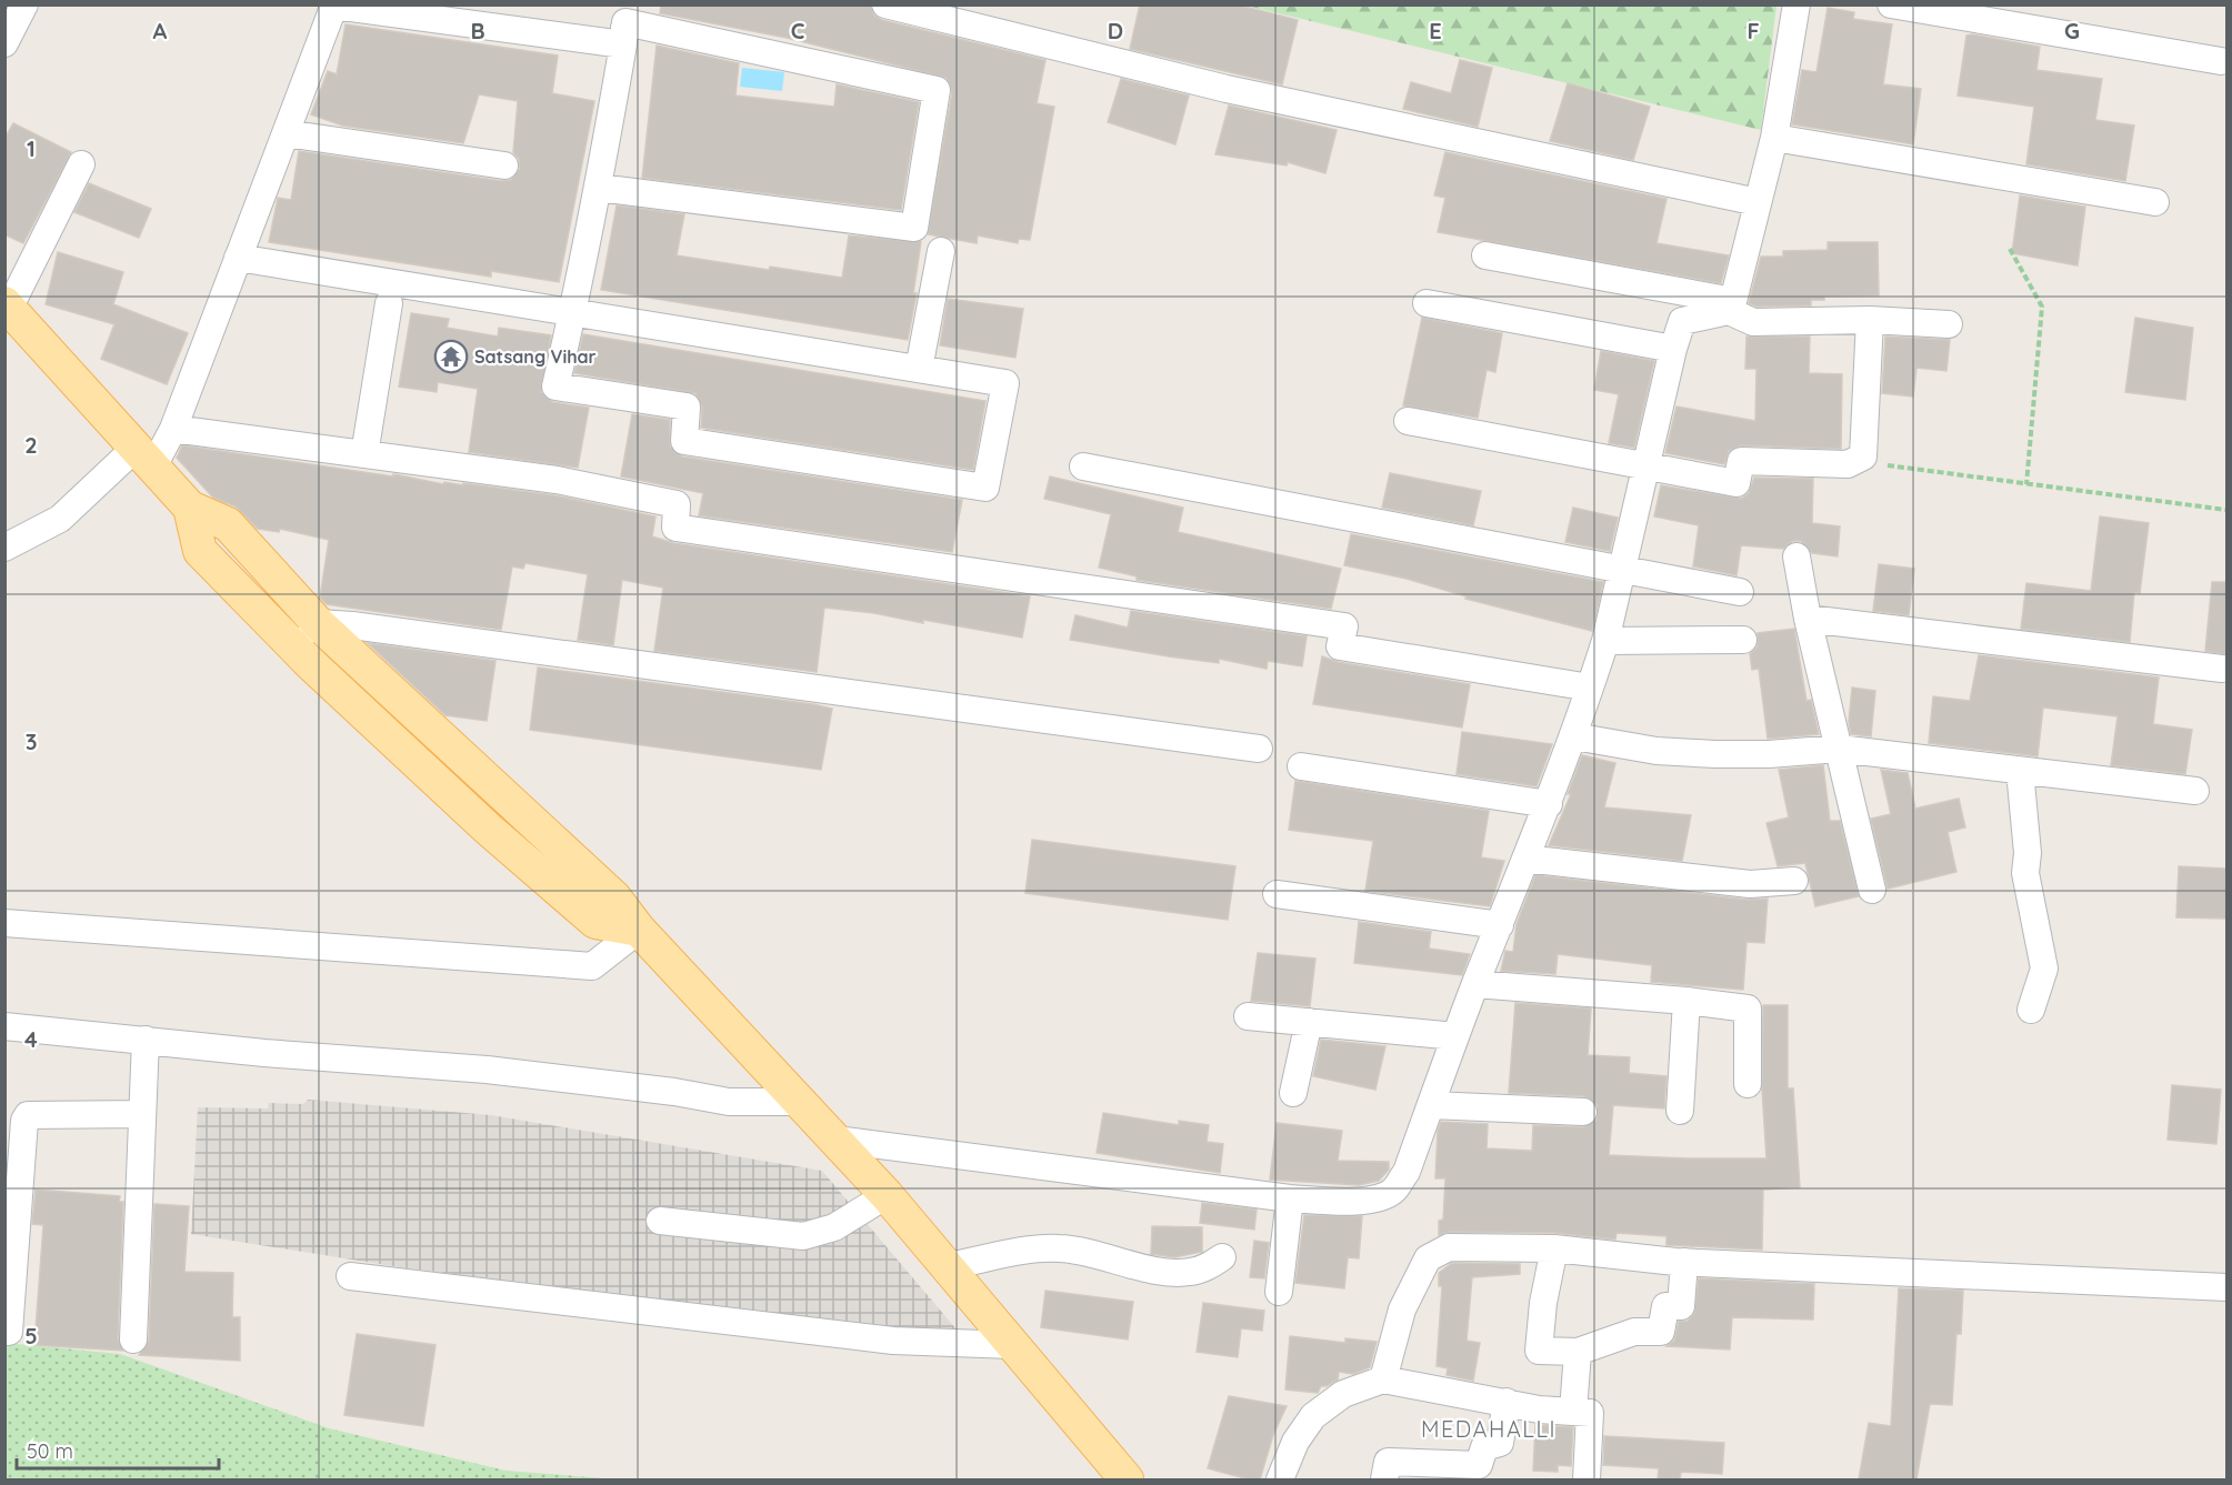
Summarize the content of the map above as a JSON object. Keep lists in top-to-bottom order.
{
  "districts": ["MEDAHALLI"],
  "places": {
    "temple": ["Satsang Vihar"]
  },
  "scale_bar": "50 m",
  "grid": {
    "columns": [
      "A",
      "B",
      "C",
      "D",
      "E",
      "F",
      "G"
    ],
    "rows": [
      "1",
      "2",
      "3",
      "4",
      "5"
    ]
  }
}
